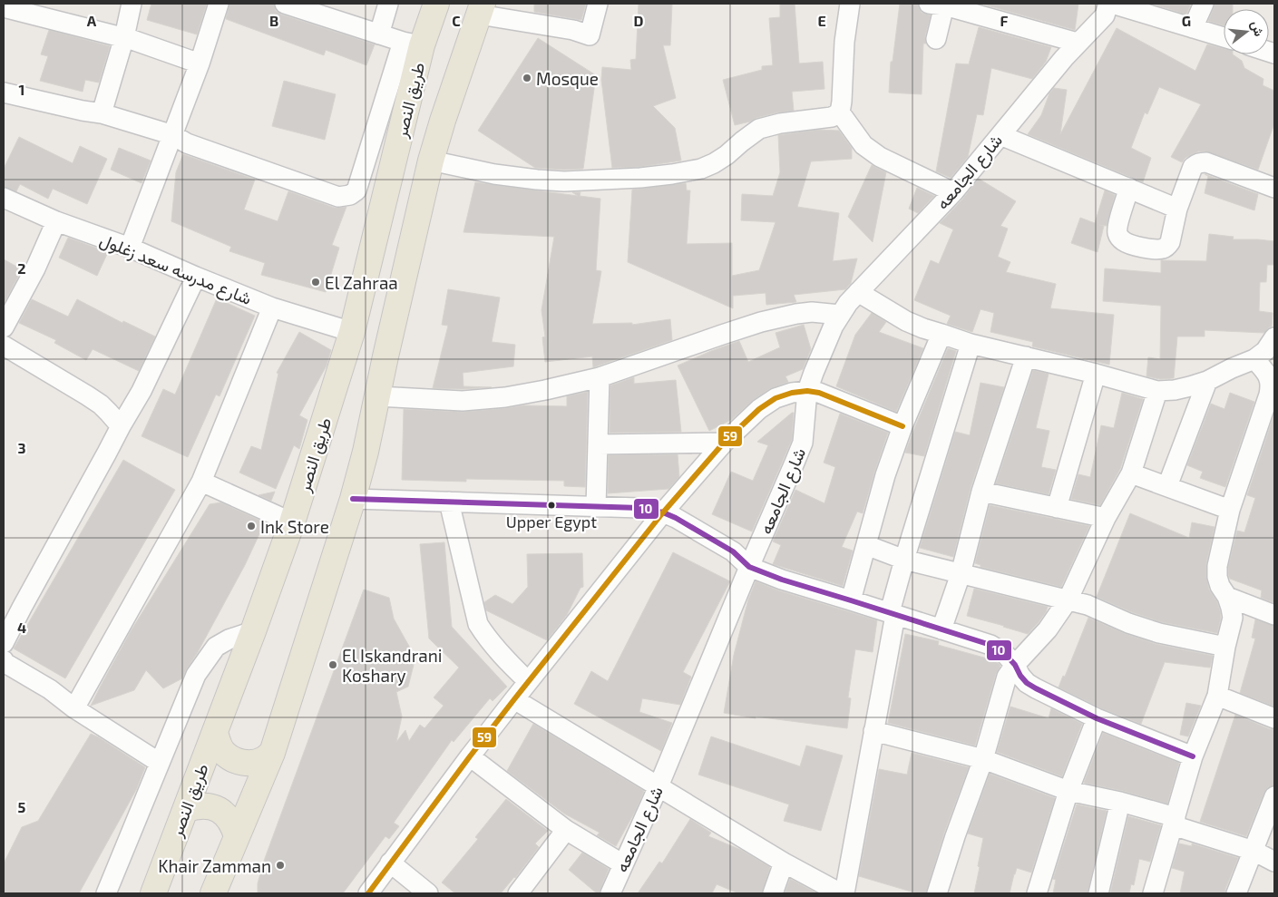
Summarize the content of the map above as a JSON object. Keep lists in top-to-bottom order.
{
  "streets": {
    "main road": ["طريق النصر"],
    "street": ["شارع الجامعه", "شارع مدرسه سعد زغلول"]
  },
  "crossings": [
    ["طريق النصر", "شارع مدرسه سعد زغلول"]
  ],
  "places": [
    "Mosque",
    "El Zahraa",
    "Upper Egypt",
    "Ink Store",
    "El Iskandrani Koshary",
    "Khair Zamman"
  ],
  "lines": ["transit line 59", "transit line 10"],
  "north": "right",
  "grid": {
    "columns": [
      "A",
      "B",
      "C",
      "D",
      "E",
      "F",
      "G"
    ],
    "rows": [
      "1",
      "2",
      "3",
      "4",
      "5"
    ]
  }
}
